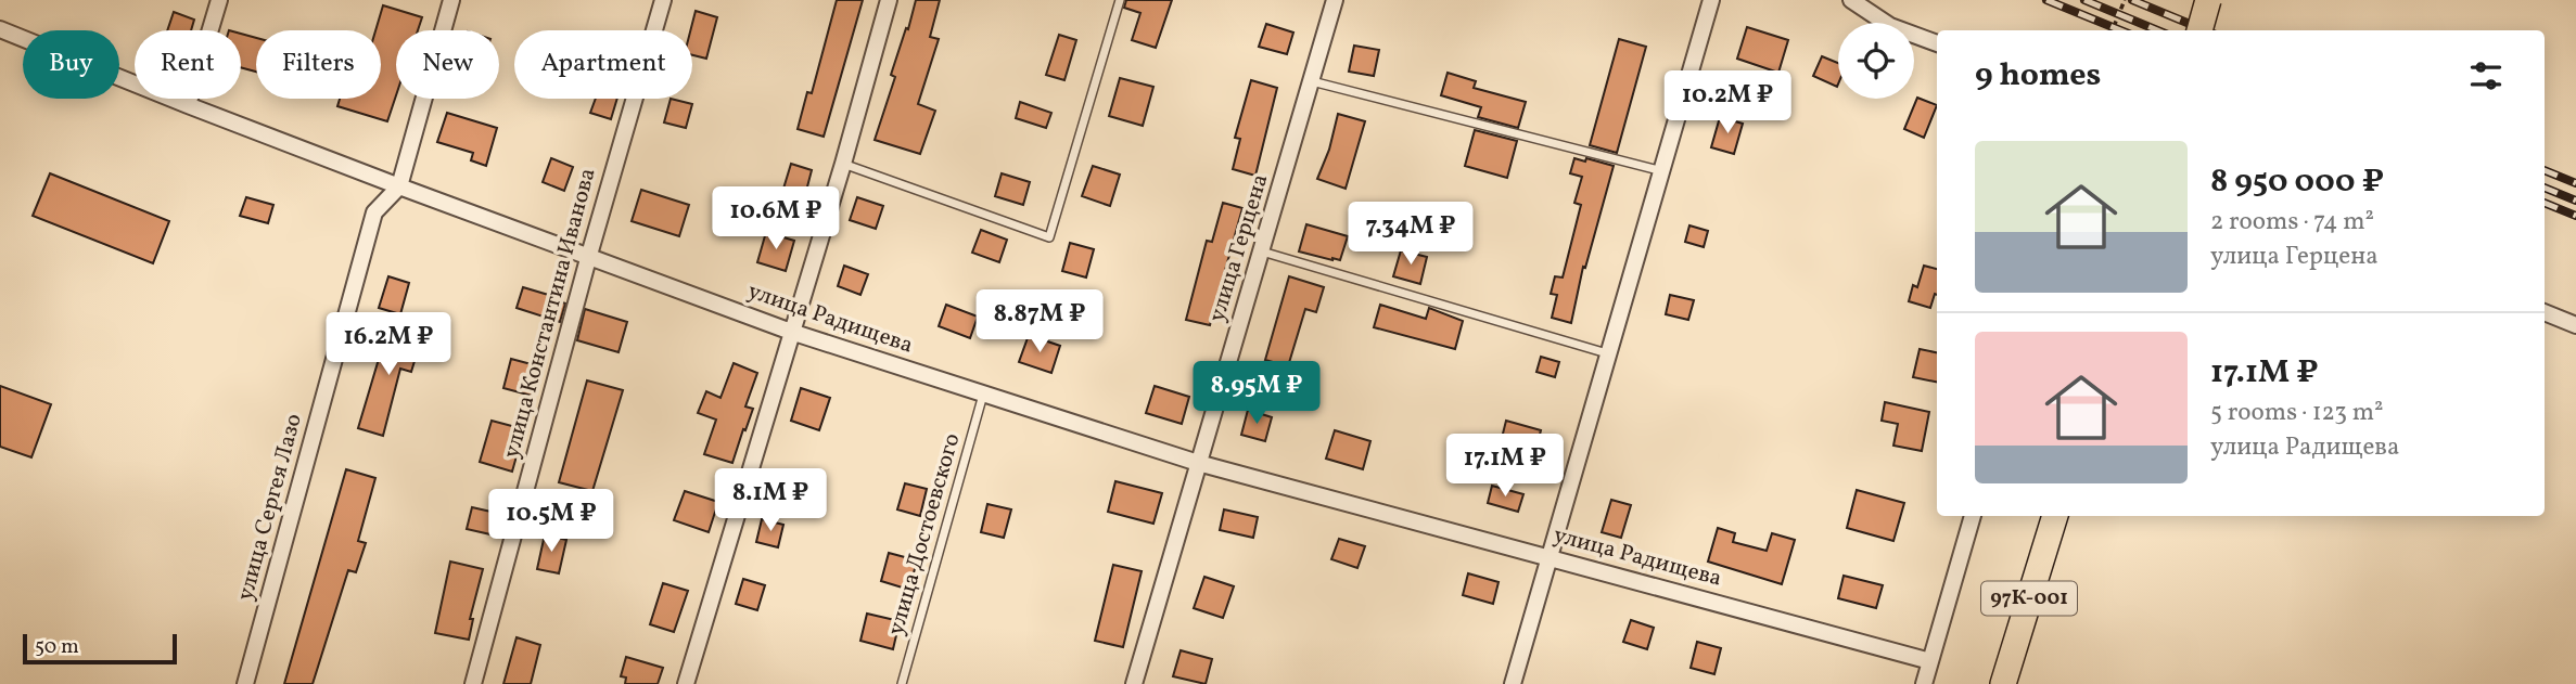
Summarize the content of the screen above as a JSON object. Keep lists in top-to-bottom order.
{
  "streets": {
    "main road": ["97К-001"],
    "street": [
      "улица Герцена",
      "улица Константина Иванова",
      "улица Радищева",
      "улица Сергея Лазо"
    ],
    "lane": ["улица Достоевского"]
  },
  "crossings": [
    ["улица Герцена", "улица Радищева"],
    ["улица Константина Иванова", "улица Радищева"],
    ["улица Радищева", "улица Сергея Лазо"],
    ["улица Радищева", "улица Достоевского"]
  ],
  "scale_bar": "50 m",
  "page": {
    "chip": [
      "Buy",
      "Rent",
      "Filters",
      "New",
      "Apartment"
    ],
    "heading": "9 homes",
    "price": [
      "10.2M ₽",
      "10.6M ₽",
      "7.34M ₽",
      "8.87M ₽",
      "16.2M ₽",
      "8.95M ₽",
      "17.1M ₽",
      "8.1M ₽",
      "10.5M ₽"
    ],
    "list": [
      {
        "name": "8 950 000 ₽",
        "note": "2 rooms · 74 m² · улица Герцена"
      },
      {
        "name": "17.1M ₽",
        "note": "5 rooms · 123 m² · улица Радищева"
      }
    ],
    "scale": "50 m"
  }
}
